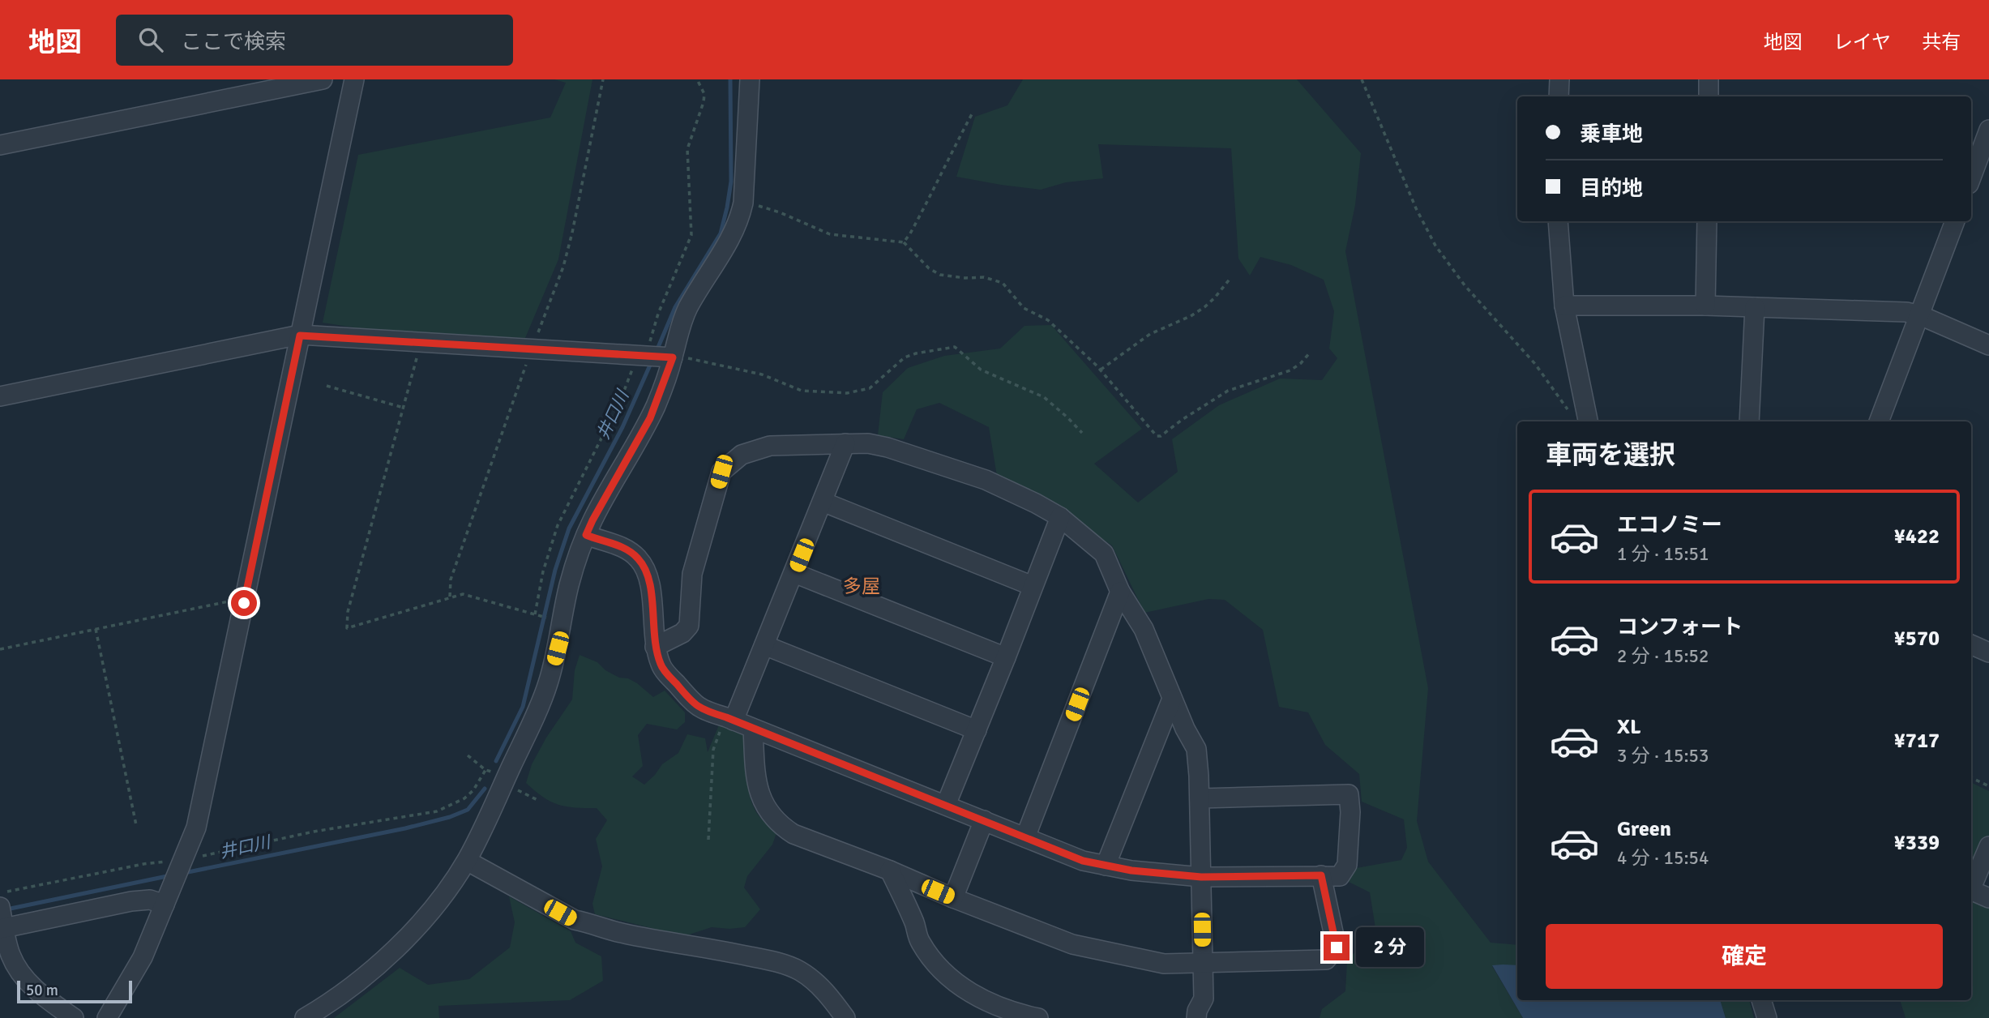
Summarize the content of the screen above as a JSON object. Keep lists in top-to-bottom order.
{
  "districts": ["多屋"],
  "water": ["井口川"],
  "scale_bar": "50 m",
  "page": {
    "header": "地図",
    "search": "ここで検索",
    "nav": ["地図", "レイヤ", "共有"],
    "banner": ["乗車地", "目的地"],
    "heading": "車両を選択",
    "list": [
      {
        "name": "エコノミー",
        "note": "1 分 · 15:51",
        "value": "¥422"
      },
      {
        "name": "コンフォート",
        "note": "2 分 · 15:52",
        "value": "¥570"
      },
      {
        "name": "XL",
        "note": "3 分 · 15:53",
        "value": "¥717"
      },
      {
        "name": "Green",
        "note": "4 分 · 15:54",
        "value": "¥339"
      }
    ],
    "buttons": "確定",
    "bubble": "2 分",
    "scale": "50 m"
  }
}
